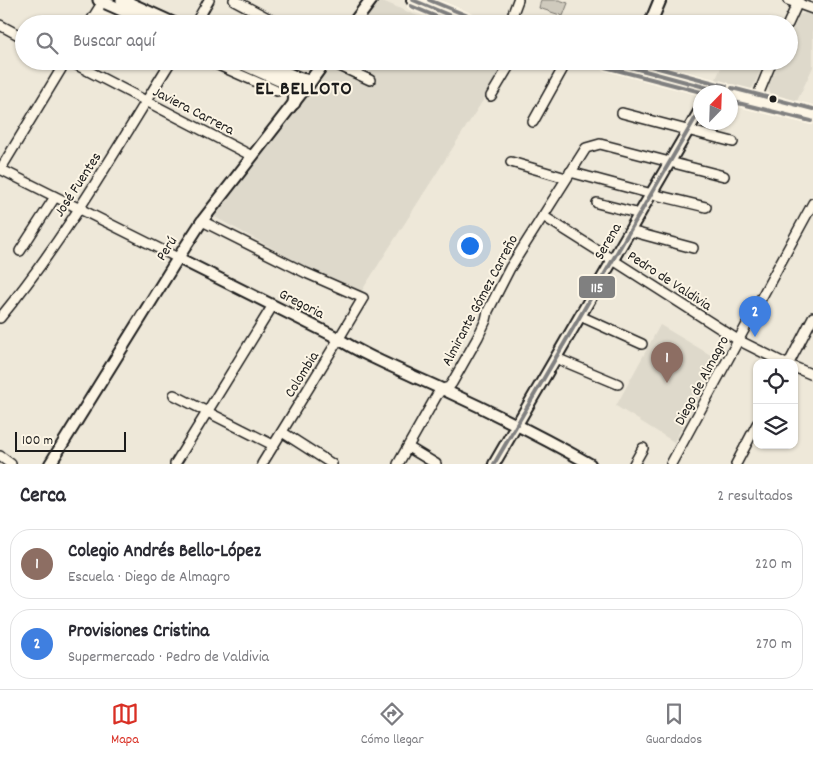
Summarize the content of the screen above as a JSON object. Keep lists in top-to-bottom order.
{
  "streets": {
    "main road": ["Perú"],
    "street": [
      "Javiera Carrera",
      "José Fuentes",
      "Serena",
      "Pedro de Valdivia",
      "Almirante Gómez Carreño",
      "Gregoria",
      "Colombia",
      "Diego de Almagro"
    ]
  },
  "crossings": [
    ["Javiera Carrera", "José Fuentes"],
    ["Javiera Carrera", "Perú"],
    ["José Fuentes", "Gregoria"],
    ["Serena", "Pedro de Valdivia"],
    ["Serena", "Almirante Gómez Carreño"],
    ["Serena", "Gregoria"],
    ["Perú", "Gregoria"],
    ["Perú", "Colombia"],
    ["Pedro de Valdivia", "Almirante Gómez Carreño"],
    ["Pedro de Valdivia", "Diego de Almagro"],
    ["Almirante Gómez Carreño", "Gregoria"],
    ["Gregoria", "Colombia"]
  ],
  "districts": ["EL BELLOTO"],
  "lines": ["transit line 115"],
  "scale_bar": "100 m",
  "north": "top right",
  "page": {
    "search": "Buscar aquí",
    "pins": ["2", "1"],
    "scale": "100 m",
    "heading": ["Cerca", "2 resultados"],
    "list": [
      {
        "mark": "1",
        "name": "Colegio Andrés Bello-López",
        "note": "Escuela · Diego de Almagro",
        "value": "220 m"
      },
      {
        "mark": "2",
        "name": "Provisiones Cristina",
        "note": "Supermercado · Pedro de Valdivia",
        "value": "270 m"
      }
    ],
    "nav": ["Mapa", "Cómo llegar", "Guardados"]
  }
}
